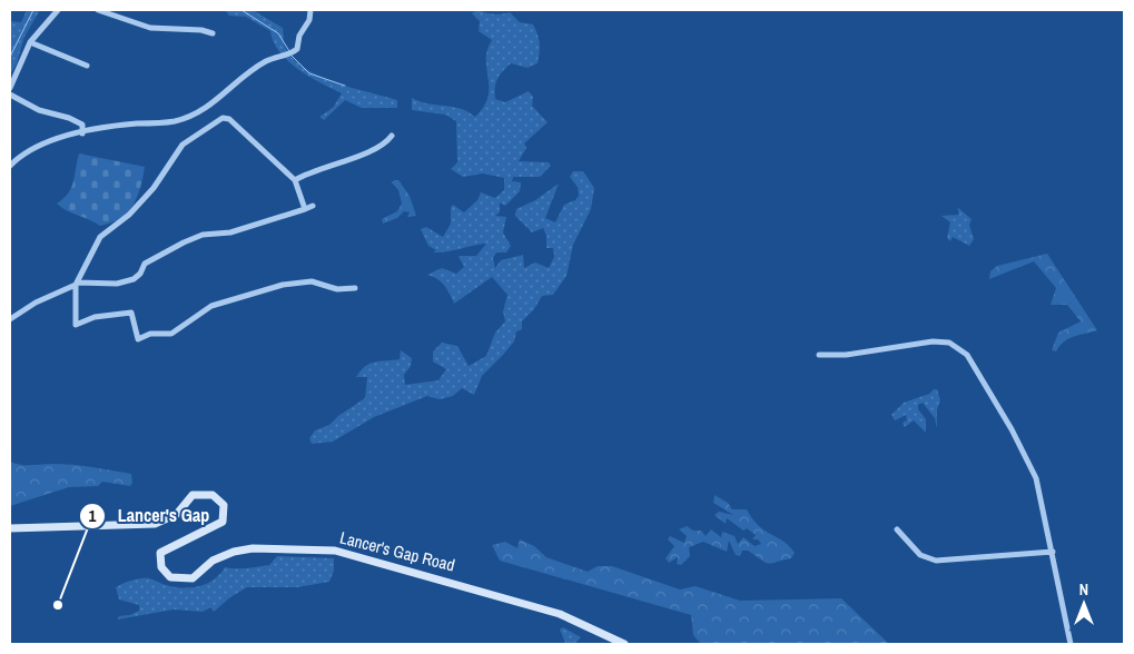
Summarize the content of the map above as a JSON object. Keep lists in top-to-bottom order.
{
  "streets": {
    "main road": ["Lancer's Gap Road"]
  },
  "places": ["Lancer's Gap"],
  "north": "top"
}
